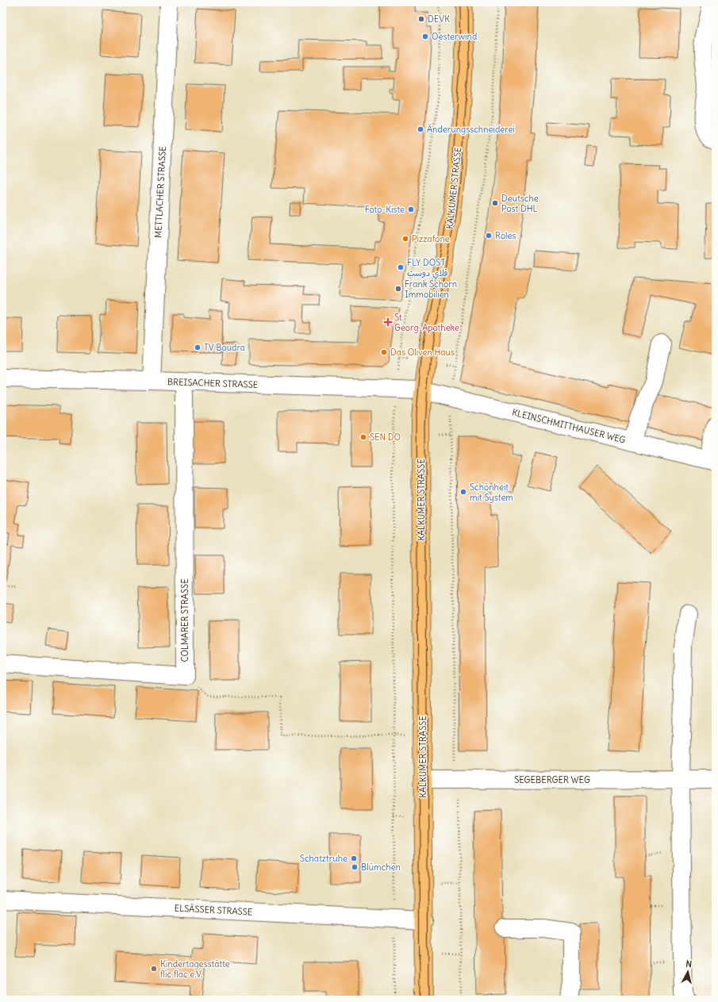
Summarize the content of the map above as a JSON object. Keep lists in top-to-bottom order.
{
  "streets": {
    "main road": ["KALKUMER STRASSE"],
    "street": [
      "METTLACHER STRASSE",
      "BREISACHER STRASSE",
      "KLEINSCHMITTHAUSER WEG",
      "COLMARER STRASSE",
      "SEGEBERGER WEG",
      "ELSÄSSER STRASSE"
    ]
  },
  "crossings": [
    ["KALKUMER STRASSE", "BREISACHER STRASSE"],
    ["KALKUMER STRASSE", "KLEINSCHMITTHAUSER WEG"],
    ["KALKUMER STRASSE", "SEGEBERGER WEG"],
    ["KALKUMER STRASSE", "ELSÄSSER STRASSE"],
    ["METTLACHER STRASSE", "BREISACHER STRASSE"],
    ["BREISACHER STRASSE", "KLEINSCHMITTHAUSER WEG"],
    ["BREISACHER STRASSE", "COLMARER STRASSE"]
  ],
  "places": {
    "other": [
      "DEVK",
      "Oesterwind",
      "Änderungsschneiderei",
      "Deutsche Post DHL",
      "Foto-Kiste",
      "Roles",
      "Pizzafone",
      "FLY DOST فلاي دوست",
      "Frank Schorn Immobilien",
      "TV Boudra",
      "Das Oliven Haus",
      "SEN DO",
      "Schönheit mit System",
      "Schatztruhe",
      "Blümchen",
      "Kindertagesstätte flic flac e.V."
    ],
    "health": ["St. Georg-Apotheke"]
  },
  "north": "top"
}
